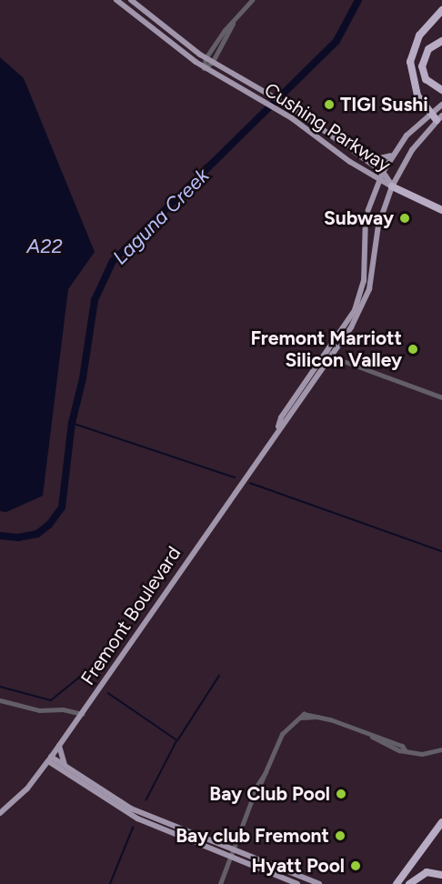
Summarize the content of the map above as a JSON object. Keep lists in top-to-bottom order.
{
  "streets": {
    "main road": ["Cushing Parkway", "Fremont Boulevard"]
  },
  "crossings": [
    ["Cushing Parkway", "Fremont Boulevard"]
  ],
  "water": ["Laguna Creek", "A22"],
  "places": [
    "TIGI Sushi",
    "Subway",
    "Fremont Marriott Silicon Valley",
    "Bay Club Pool",
    "Bay club Fremont",
    "Hyatt Pool"
  ]
}
